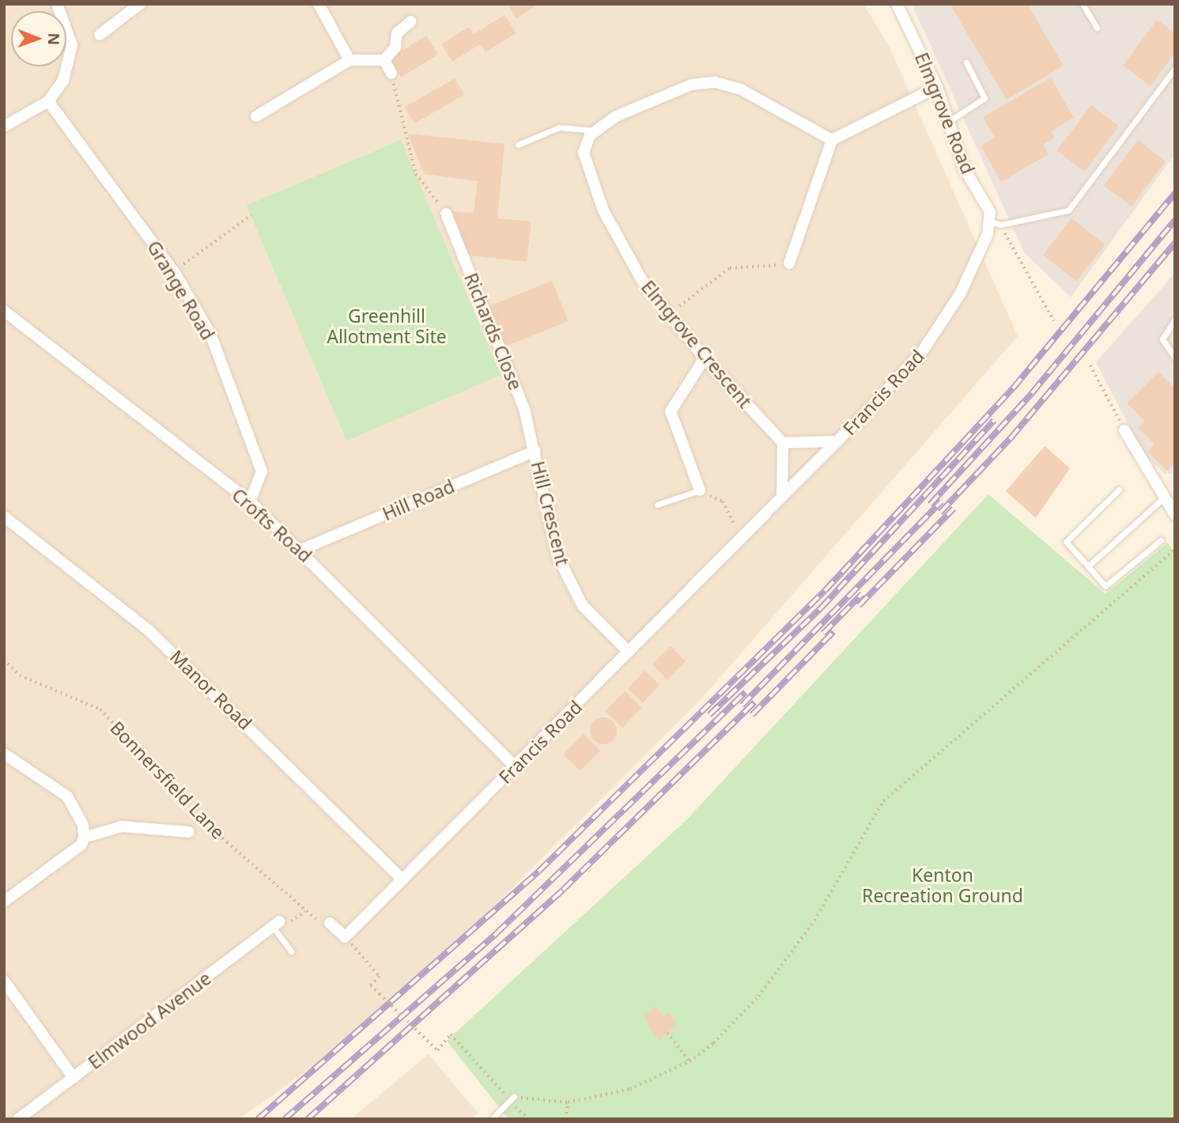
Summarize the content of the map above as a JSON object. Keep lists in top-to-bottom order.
{
  "streets": {
    "street": [
      "Elmgrove Road",
      "Grange Road",
      "Richards Close",
      "Elmgrove Crescent",
      "Francis Road",
      "Hill Road",
      "Hill Crescent",
      "Crofts Road",
      "Manor Road",
      "Elmwood Avenue"
    ],
    "path": ["Bonnersfield Lane"]
  },
  "crossings": [
    ["Elmgrove Road", "Francis Road"],
    ["Grange Road", "Crofts Road"],
    ["Richards Close", "Hill Road"],
    ["Richards Close", "Hill Crescent"],
    ["Francis Road", "Hill Crescent"],
    ["Francis Road", "Crofts Road"],
    ["Francis Road", "Manor Road"],
    ["Hill Road", "Hill Crescent"],
    ["Hill Road", "Crofts Road"]
  ],
  "parks": ["Greenhill Allotment Site", "Kenton Recreation Ground"],
  "north": "right"
}
